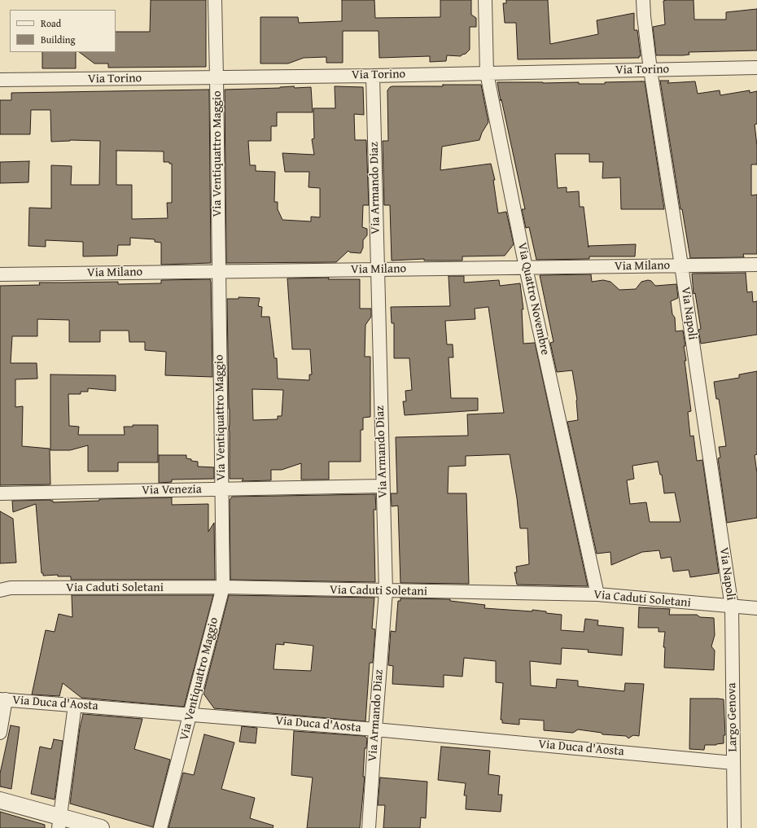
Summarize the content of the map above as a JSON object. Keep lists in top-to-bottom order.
{
  "streets": {
    "street": [
      "Via Torino",
      "Via Ventiquattro Maggio",
      "Via Armando Diaz",
      "Via Milano",
      "Via Quattro Novembre",
      "Via Napoli",
      "Via Venezia",
      "Via Caduti Soletani",
      "Via Duca d'Aosta",
      "Largo Genova"
    ]
  },
  "crossings": [
    ["Via Torino", "Via Ventiquattro Maggio"],
    ["Via Torino", "Via Armando Diaz"],
    ["Via Torino", "Via Quattro Novembre"],
    ["Via Torino", "Via Napoli"],
    ["Via Ventiquattro Maggio", "Via Milano"],
    ["Via Ventiquattro Maggio", "Via Venezia"],
    ["Via Ventiquattro Maggio", "Via Caduti Soletani"],
    ["Via Ventiquattro Maggio", "Via Duca d'Aosta"],
    ["Via Armando Diaz", "Via Milano"],
    ["Via Armando Diaz", "Via Venezia"],
    ["Via Armando Diaz", "Via Caduti Soletani"],
    ["Via Armando Diaz", "Via Duca d'Aosta"],
    ["Via Milano", "Via Quattro Novembre"],
    ["Via Milano", "Via Napoli"],
    ["Via Quattro Novembre", "Via Caduti Soletani"],
    ["Via Napoli", "Via Caduti Soletani"],
    ["Via Napoli", "Largo Genova"],
    ["Via Caduti Soletani", "Largo Genova"],
    ["Via Duca d'Aosta", "Largo Genova"]
  ],
  "legend": ["Road", "Building"]
}
